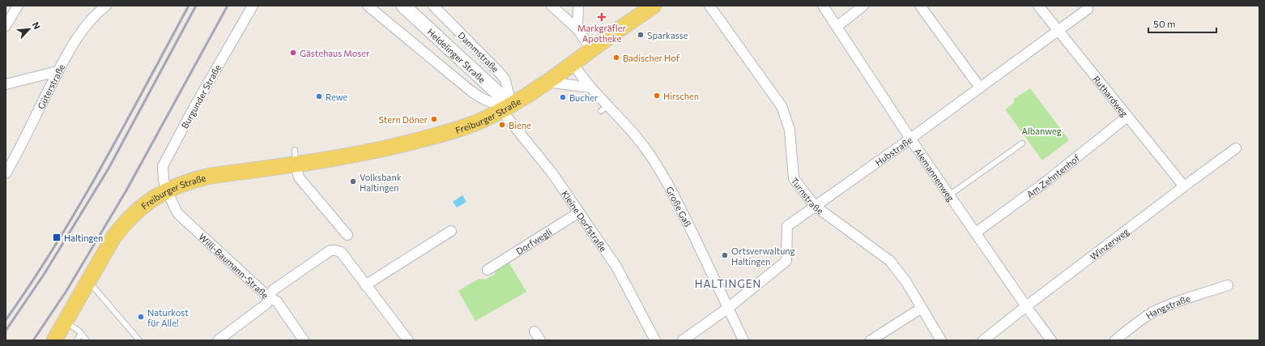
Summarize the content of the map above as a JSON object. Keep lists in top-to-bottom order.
{
  "streets": {
    "main road": ["Freiburger Straße"],
    "street": [
      "Dammstraße",
      "Heldelinger Straße",
      "Güterstraße",
      "Ruthardweg",
      "Burgunder Straße",
      "Hubstraße",
      "Alemannenweg",
      "Am Zehntenhof",
      "Turnstraße",
      "Große Gaß",
      "Kleine Dorfstraße",
      "Dorfwegli",
      "Winzerweg",
      "Willi-Baumann-Straße",
      "Hangstraße"
    ]
  },
  "crossings": [
    ["Dammstraße", "Heldelinger Straße"],
    ["Dammstraße", "Freiburger Straße"],
    ["Dammstraße", "Kleine Dorfstraße"],
    ["Heldelinger Straße", "Freiburger Straße"],
    ["Heldelinger Straße", "Kleine Dorfstraße"],
    ["Ruthardweg", "Hubstraße"],
    ["Ruthardweg", "Am Zehntenhof"],
    ["Ruthardweg", "Winzerweg"],
    ["Burgunder Straße", "Freiburger Straße"],
    ["Burgunder Straße", "Willi-Baumann-Straße"],
    ["Freiburger Straße", "Große Gaß"],
    ["Freiburger Straße", "Kleine Dorfstraße"],
    ["Freiburger Straße", "Willi-Baumann-Straße"],
    ["Hubstraße", "Alemannenweg"],
    ["Hubstraße", "Turnstraße"],
    ["Hubstraße", "Große Gaß"],
    ["Alemannenweg", "Am Zehntenhof"],
    ["Alemannenweg", "Winzerweg"],
    ["Kleine Dorfstraße", "Dorfwegli"]
  ],
  "districts": ["HALTINGEN"],
  "parks": ["Albanweg"],
  "places": {
    "health": ["Markgräfler Apotheke"],
    "other": [
      "Sparkasse",
      "Gästehaus Moser",
      "Badischer Hof",
      "Hirschen",
      "Rewe",
      "Bucher",
      "Stern Döner",
      "Biene",
      "Volksbank Haltingen",
      "Ortsverwaltung Haltingen",
      "Naturkost für Alle!"
    ],
    "transit": ["Haltingen"]
  },
  "scale_bar": "50 m",
  "north": "top right"
}
